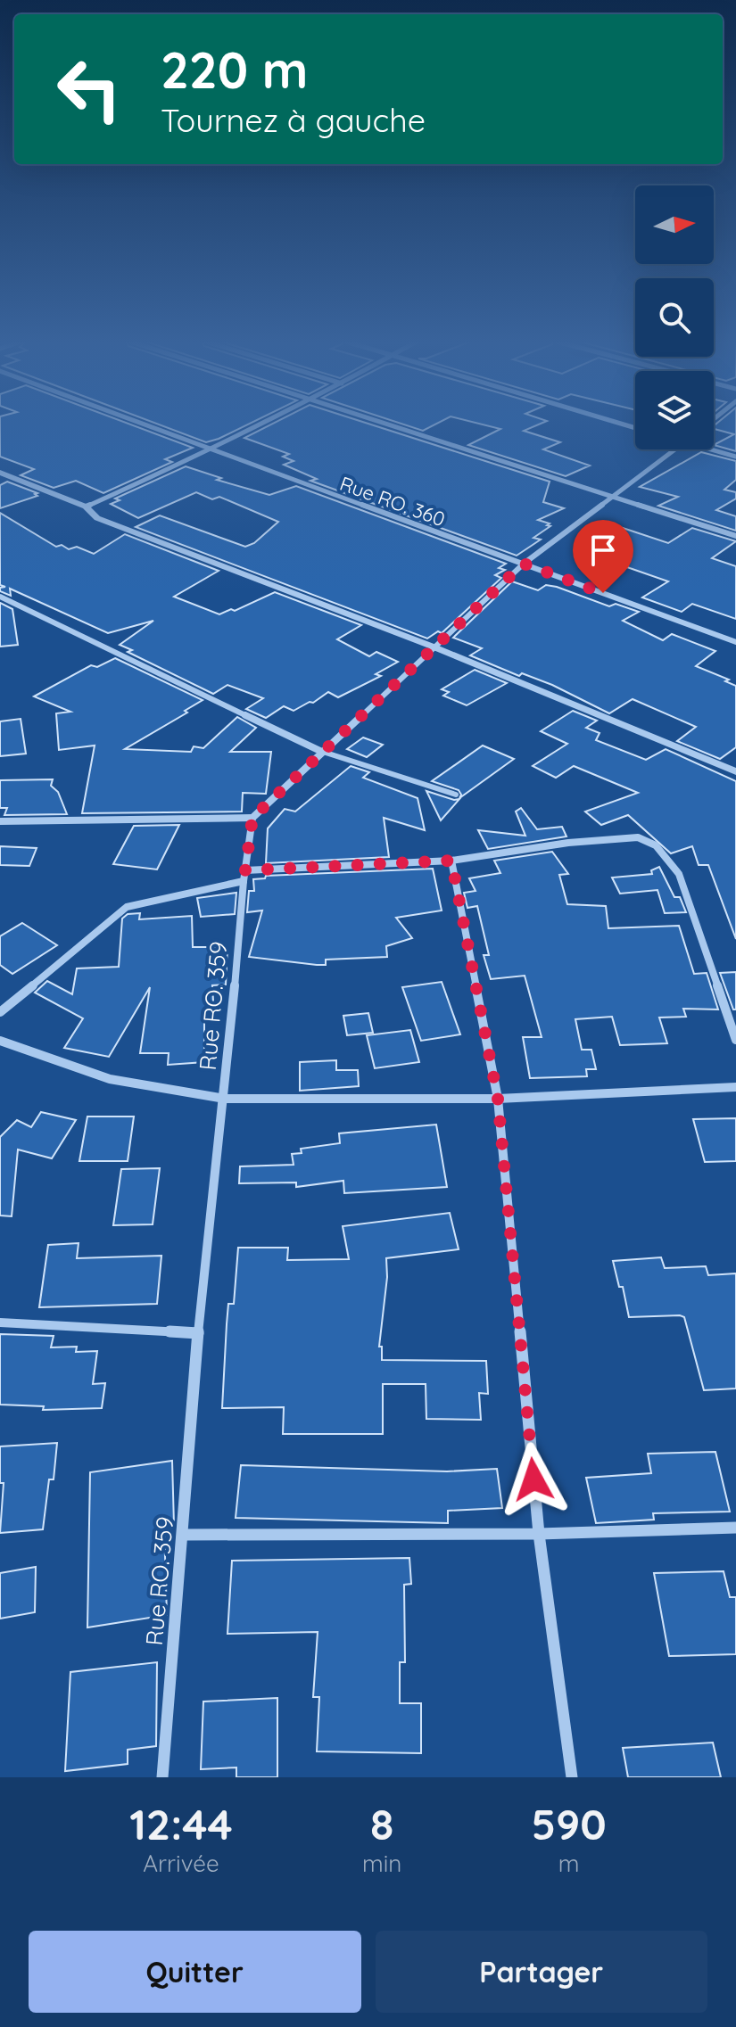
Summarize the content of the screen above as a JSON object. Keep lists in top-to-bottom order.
{
  "streets": {
    "street": ["Rue RO. 360", "Rue RO. 359"]
  },
  "north": "right",
  "page": {
    "turn": ["220 m", "Tournez à gauche"],
    "eta": [
      "12:44",
      "Arrivée",
      "8",
      "min",
      "590",
      "m"
    ],
    "buttons": ["Quitter", "Partager"]
  }
}
